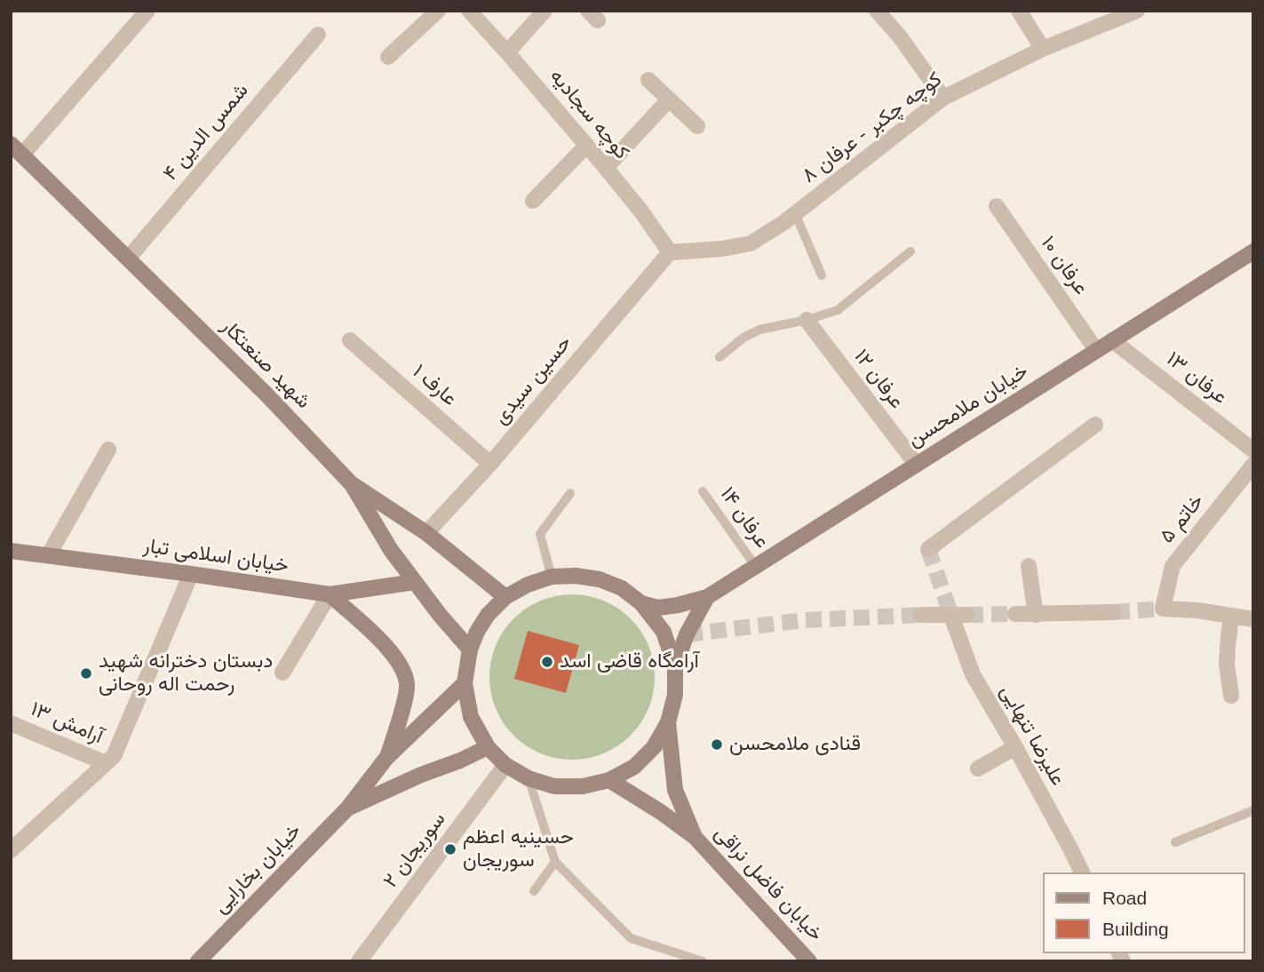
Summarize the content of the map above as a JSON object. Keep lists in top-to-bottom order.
{
  "streets": {
    "main road": [
      "شهید صنعتکار",
      "خیابان ملامحسن",
      "خیابان اسلامی تبار",
      "خیابان بخارایی",
      "خیابان فاضل نراقی"
    ],
    "street": [
      "کوچه سجادیه",
      "کوچه چکبر - عرفان ۸",
      "شمس الدین ۴",
      "عرفان ۱۰",
      "عرفان ۱۳",
      "عرفان ۱۲",
      "حسین سیدی",
      "عارف ۱",
      "خاتم ۵",
      "آرامش ۱۳",
      "علیرضا تنهایی",
      "سوریجان ۲"
    ],
    "lane": ["عرفان ۱۴"]
  },
  "crossings": [
    ["کوچه سجادیه", "کوچه چکبر - عرفان ۸"],
    ["کوچه سجادیه", "حسین سیدی"],
    ["کوچه چکبر - عرفان ۸", "حسین سیدی"],
    ["شمس الدین ۴", "شهید صنعتکار"],
    ["عرفان ۱۰", "خیابان ملامحسن"],
    ["شهید صنعتکار", "حسین سیدی"],
    ["شهید صنعتکار", "سوریجان ۲"],
    ["شهید صنعتکار", "خیابان بخارایی"],
    ["عرفان ۱۳", "خیابان ملامحسن"],
    ["عرفان ۱۲", "خیابان ملامحسن"],
    ["حسین سیدی", "عارف ۱"],
    ["خیابان ملامحسن", "عرفان ۱۴"],
    ["سوریجان ۲", "خیابان بخارایی"]
  ],
  "places": [
    "آرامگاه قاضی اسد",
    "دبستان دخترانه شهید رحمت اله روحانی",
    "قنادی ملامحسن",
    "حسینیه اعظم سوریجان"
  ],
  "legend": ["Road", "Building"]
}
